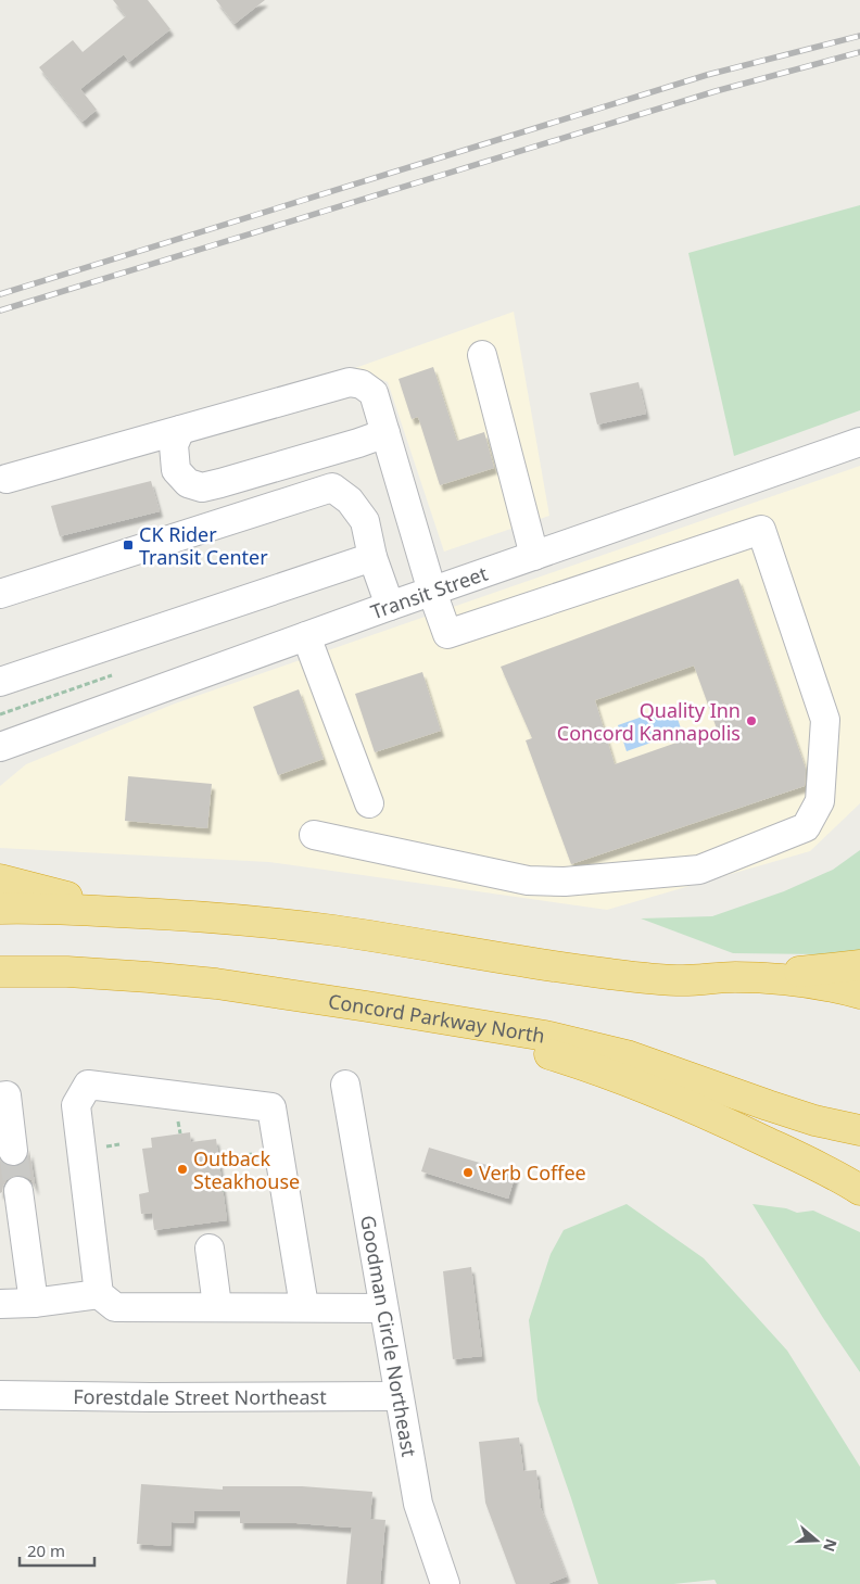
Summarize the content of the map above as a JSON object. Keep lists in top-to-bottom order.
{
  "streets": {
    "highway": ["Concord Parkway North"],
    "street": ["Transit Street", "Goodman Circle Northeast", "Forestdale Street Northeast"]
  },
  "crossings": [
    ["Goodman Circle Northeast", "Forestdale Street Northeast"]
  ],
  "places": {
    "transit": ["CK Rider Transit Center"],
    "other": ["Quality Inn Concord Kannapolis", "Outback Steakhouse", "Verb Coffee"]
  },
  "scale_bar": "20 m",
  "north": "right"
}
